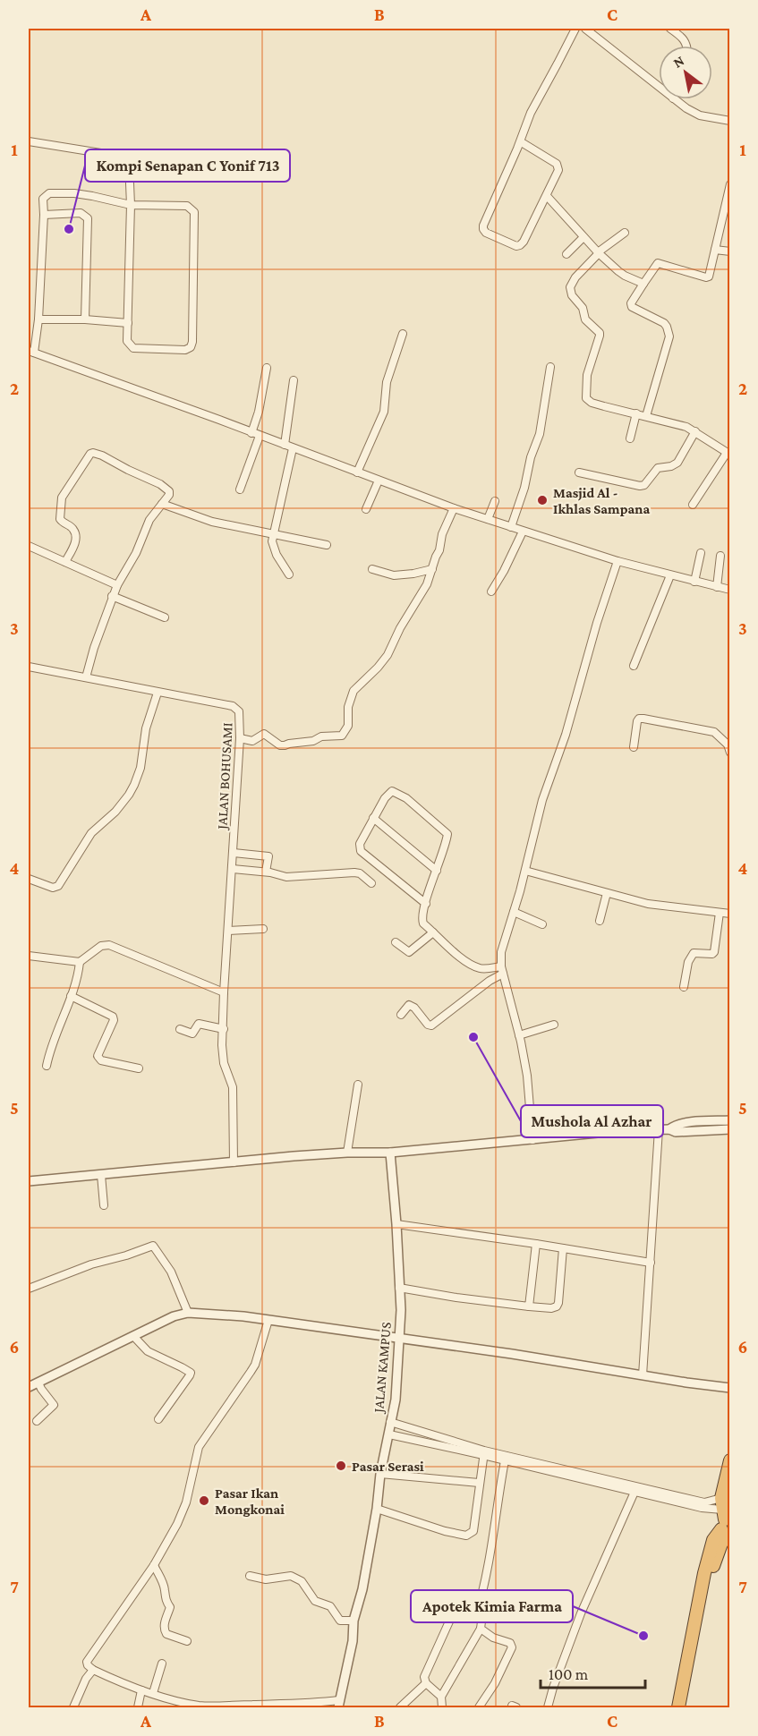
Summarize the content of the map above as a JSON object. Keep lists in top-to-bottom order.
{
  "streets": {
    "street": ["JALAN BOHUSAMI", "JALAN KAMPUS"]
  },
  "places": [
    "Kompi Senapan C Yonif 713",
    "Masjid Al - Ikhlas Sampana",
    "Mushola Al Azhar",
    "Pasar Serasi",
    "Pasar Ikan Mongkonai",
    "Apotek Kimia Farma"
  ],
  "scale_bar": "100 m",
  "north": "top left",
  "grid": {
    "columns": ["A", "B", "C"],
    "rows": [
      "1",
      "2",
      "3",
      "4",
      "5",
      "6",
      "7"
    ]
  }
}
